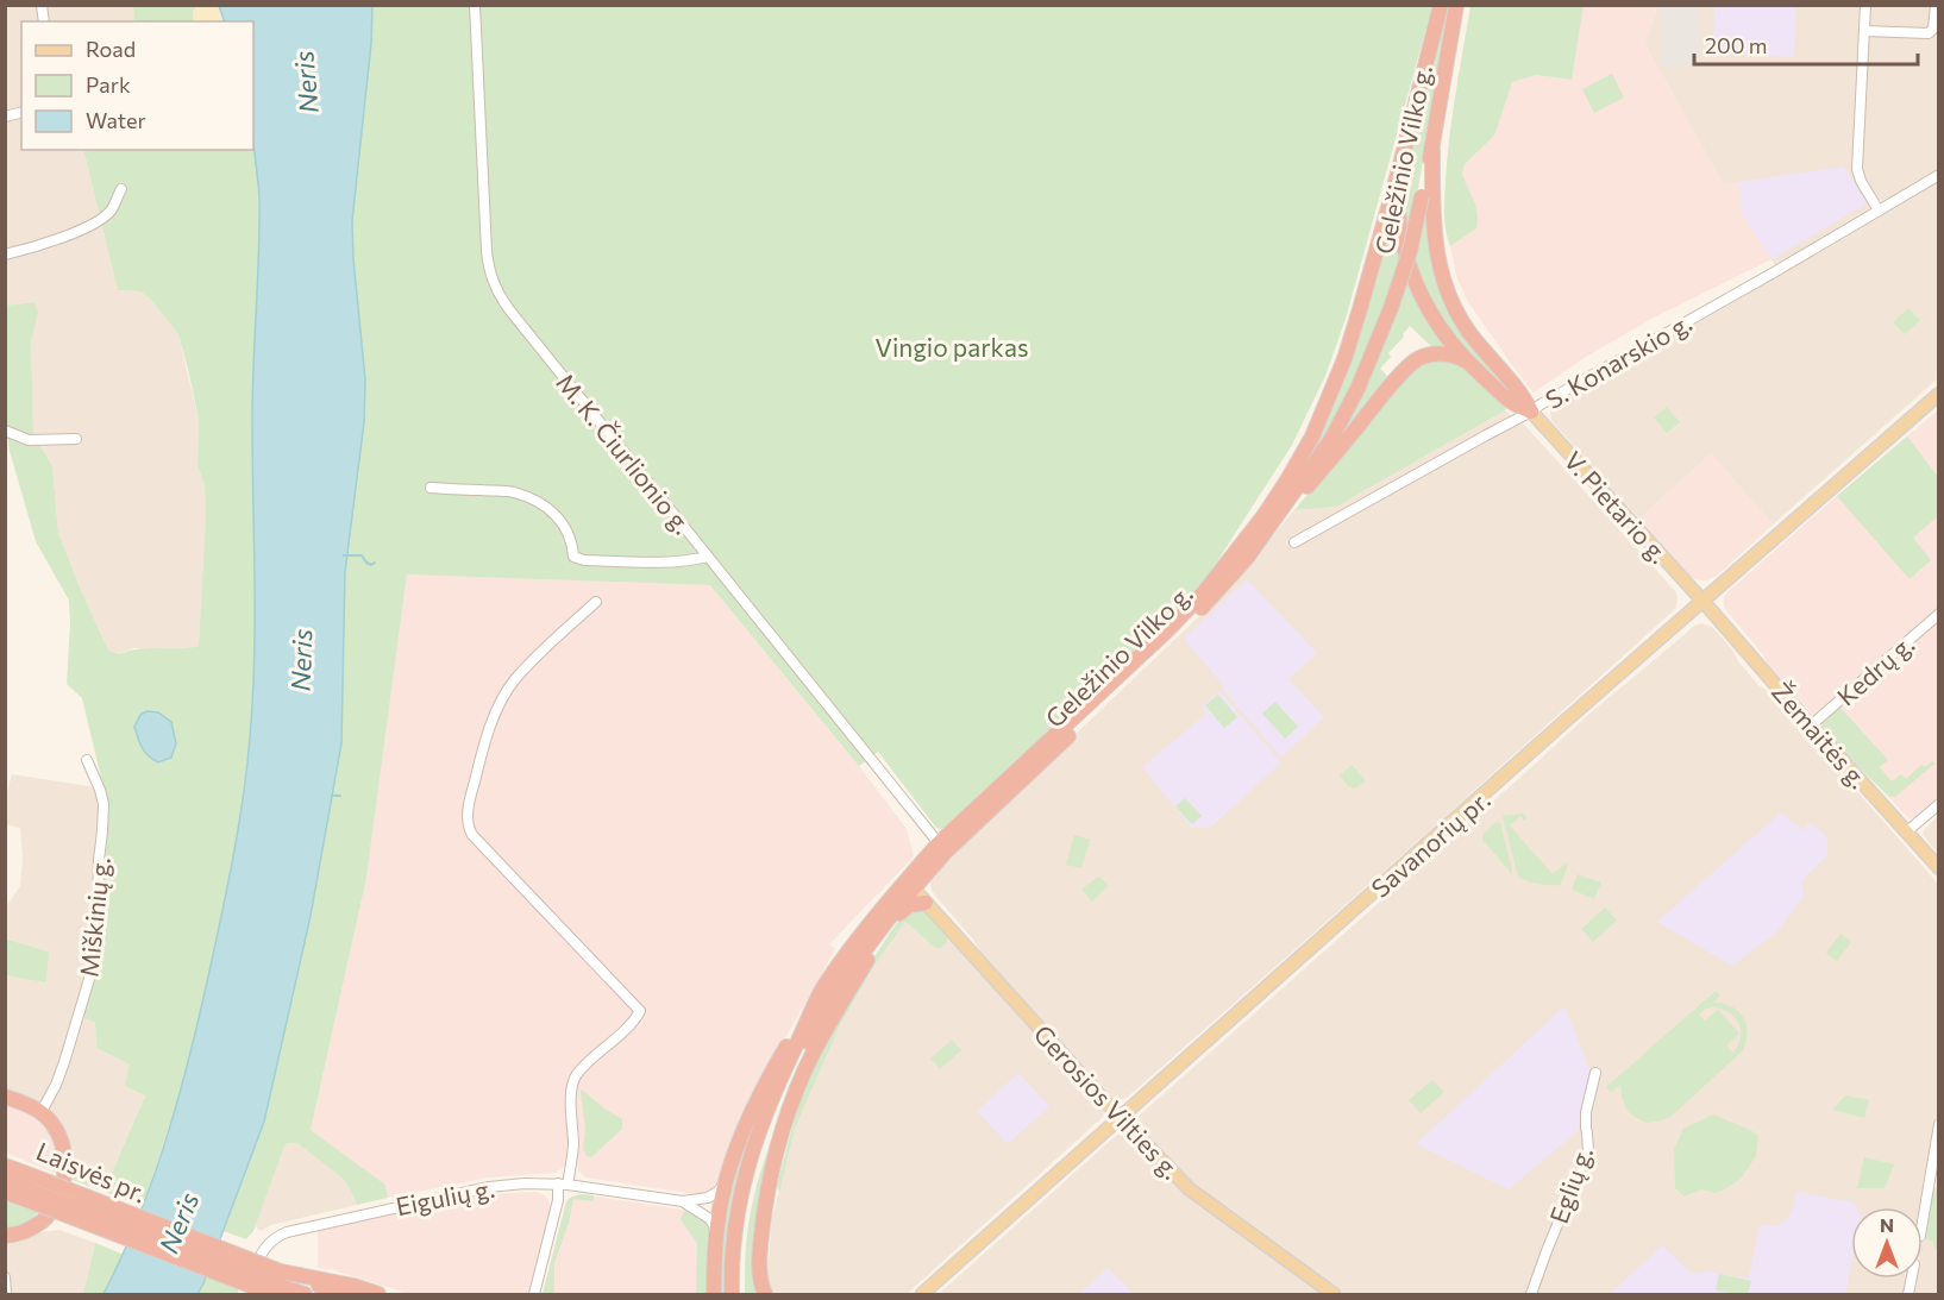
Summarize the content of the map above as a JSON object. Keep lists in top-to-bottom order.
{
  "streets": {
    "highway": ["Geležinio Vilko g.", "Laisvės pr."],
    "main road": [
      "V. Pietario g.",
      "Žemaitės g.",
      "Savanorių pr.",
      "Gerosios Vilties g."
    ],
    "street": [
      "S. Konarskio g.",
      "M. K. Čiurlionio g.",
      "Kedrų g.",
      "Miškinių g.",
      "Eglių g.",
      "Eigulių g."
    ]
  },
  "crossings": [
    ["Geležinio Vilko g.", "M. K. Čiurlionio g."],
    ["Geležinio Vilko g.", "Gerosios Vilties g."],
    ["S. Konarskio g.", "V. Pietario g."],
    ["V. Pietario g.", "Žemaitės g."],
    ["V. Pietario g.", "Savanorių pr."],
    ["Kedrų g.", "Žemaitės g."],
    ["Žemaitės g.", "Savanorių pr."],
    ["Savanorių pr.", "Gerosios Vilties g."]
  ],
  "water": ["Neris"],
  "parks": ["Vingio parkas"],
  "legend": ["Road", "Park", "Water"],
  "scale_bar": "200 m",
  "north": "top"
}
